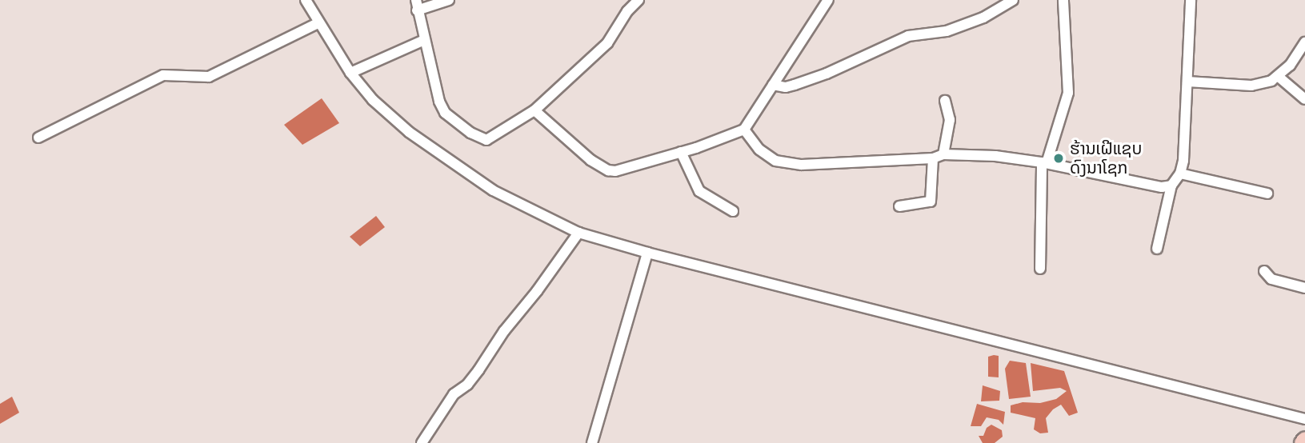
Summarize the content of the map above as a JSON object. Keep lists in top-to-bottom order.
{
  "places": ["ຮ້ານເຝີແຊບ ດົງນາໂຊກ"]
}
